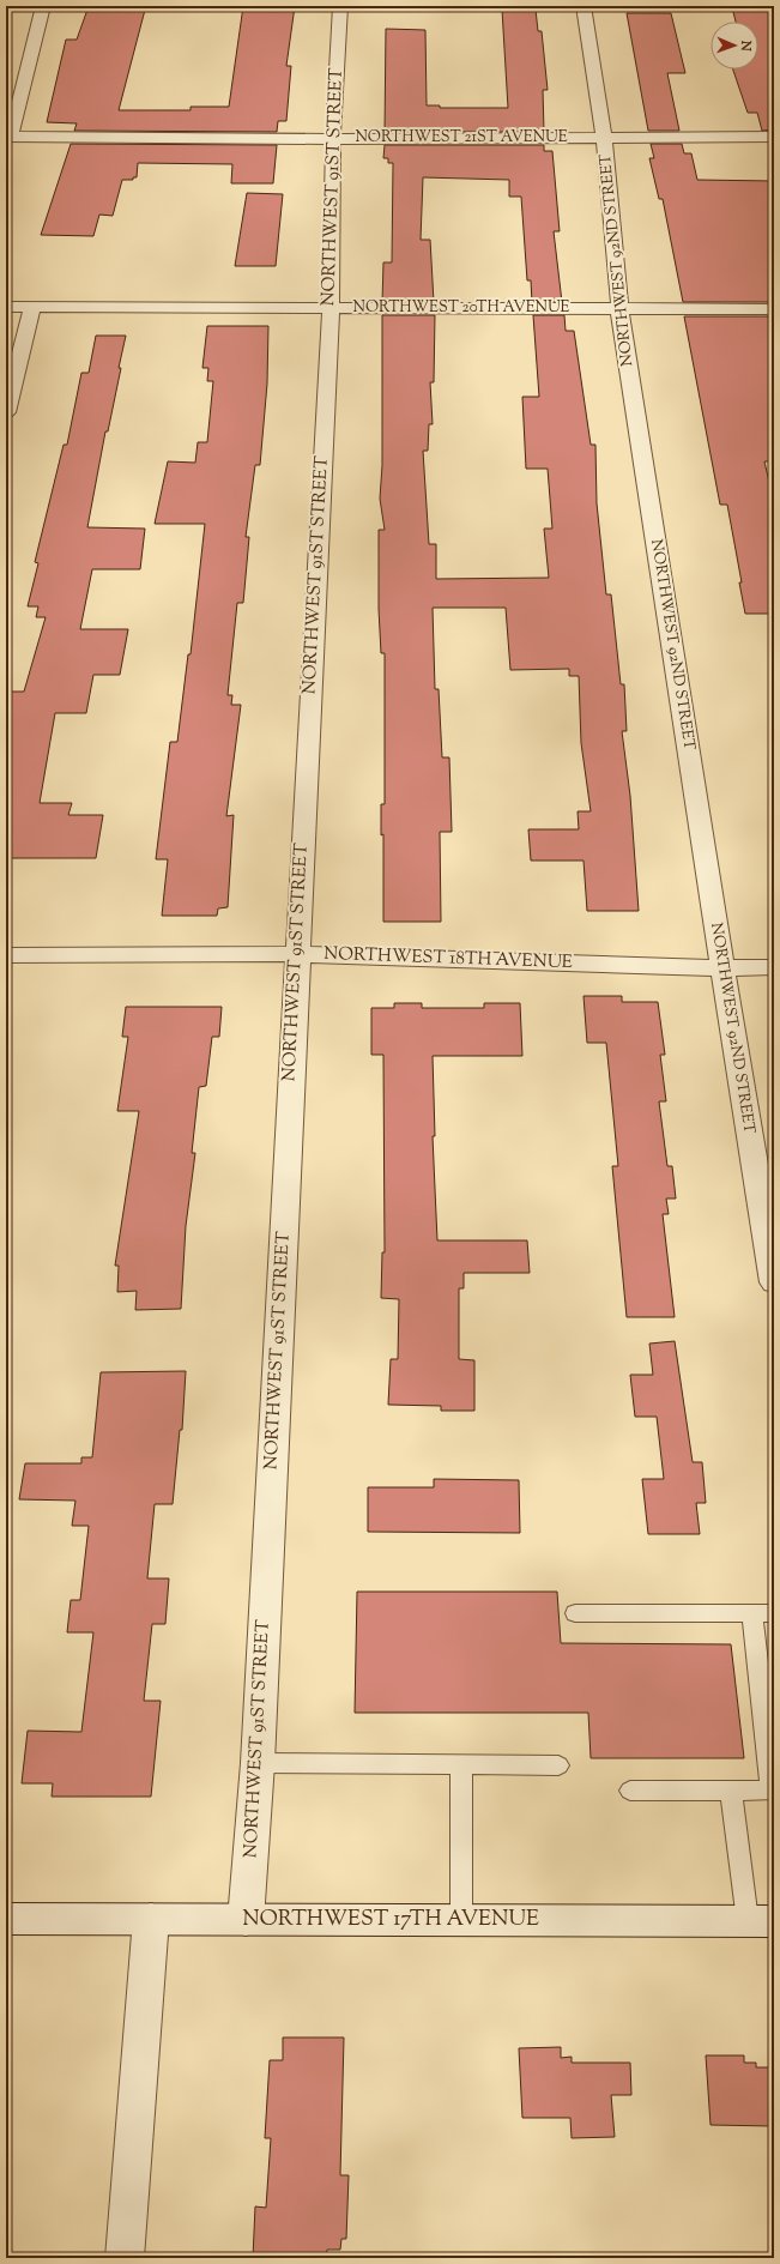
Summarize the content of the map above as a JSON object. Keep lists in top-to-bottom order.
{
  "streets": {
    "street": [
      "NORTHWEST 21ST AVENUE",
      "NORTHWEST 91ST STREET",
      "NORTHWEST 92ND STREET",
      "NORTHWEST 20TH AVENUE",
      "NORTHWEST 18TH AVENUE",
      "NORTHWEST 17TH AVENUE"
    ]
  },
  "crossings": [
    ["NORTHWEST 21ST AVENUE", "NORTHWEST 91ST STREET"],
    ["NORTHWEST 21ST AVENUE", "NORTHWEST 92ND STREET"],
    ["NORTHWEST 91ST STREET", "NORTHWEST 20TH AVENUE"],
    ["NORTHWEST 91ST STREET", "NORTHWEST 18TH AVENUE"],
    ["NORTHWEST 91ST STREET", "NORTHWEST 17TH AVENUE"],
    ["NORTHWEST 92ND STREET", "NORTHWEST 20TH AVENUE"],
    ["NORTHWEST 92ND STREET", "NORTHWEST 18TH AVENUE"]
  ],
  "north": "right"
}
